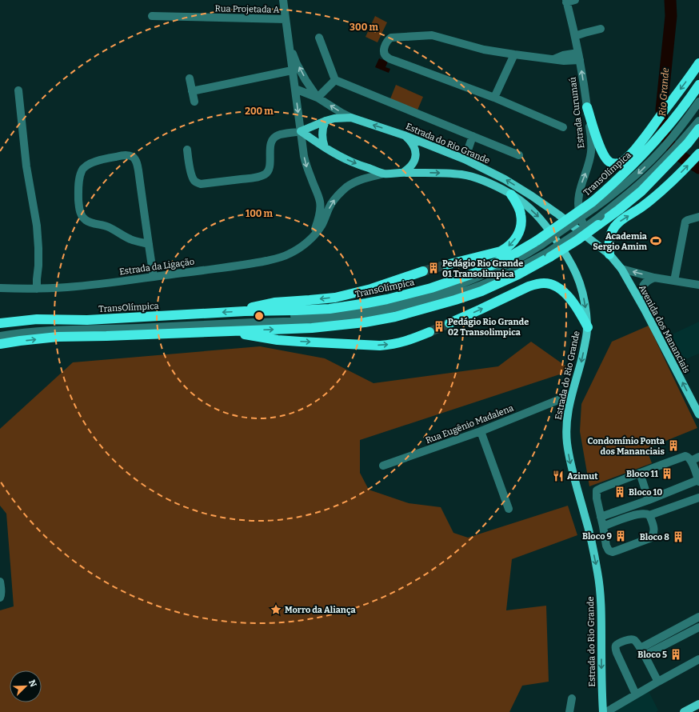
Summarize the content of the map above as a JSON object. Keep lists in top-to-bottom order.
{
  "streets": {
    "highway": ["TransOlímpica"],
    "main road": ["Estrada do Rio Grande", "Avenida dos Mananciais"],
    "street": [
      "Rua Projetada A",
      "Estrada Curumaú",
      "Estrada da Ligação",
      "Rua Eugênio Madalena"
    ]
  },
  "crossings": [
    ["Rua Projetada A", "Estrada do Rio Grande"],
    ["Estrada Curumaú", "Estrada do Rio Grande"],
    ["Estrada do Rio Grande", "Estrada da Ligação"],
    ["Estrada do Rio Grande", "Avenida dos Mananciais"],
    ["Estrada do Rio Grande", "Rua Eugênio Madalena"]
  ],
  "one_way": ["Estrada Curumaú", "Avenida dos Mananciais"],
  "water": ["Rio Grande"],
  "places": {
    "sports": ["Academia Sergio Amim"],
    "building": [
      "Pedágio Rio Grande 01 Transolimpica",
      "Pedágio Rio Grande 02 Transolimpica",
      "Condomínio Ponta dos Mananciais",
      "Bloco 11",
      "Bloco 10",
      "Bloco 9",
      "Bloco 8",
      "Bloco 5"
    ],
    "restaurant": ["Azimut"],
    "place": ["Morro da Aliança"]
  },
  "north": "top right",
  "rings": ["300 m", "200 m", "100 m"]
}
